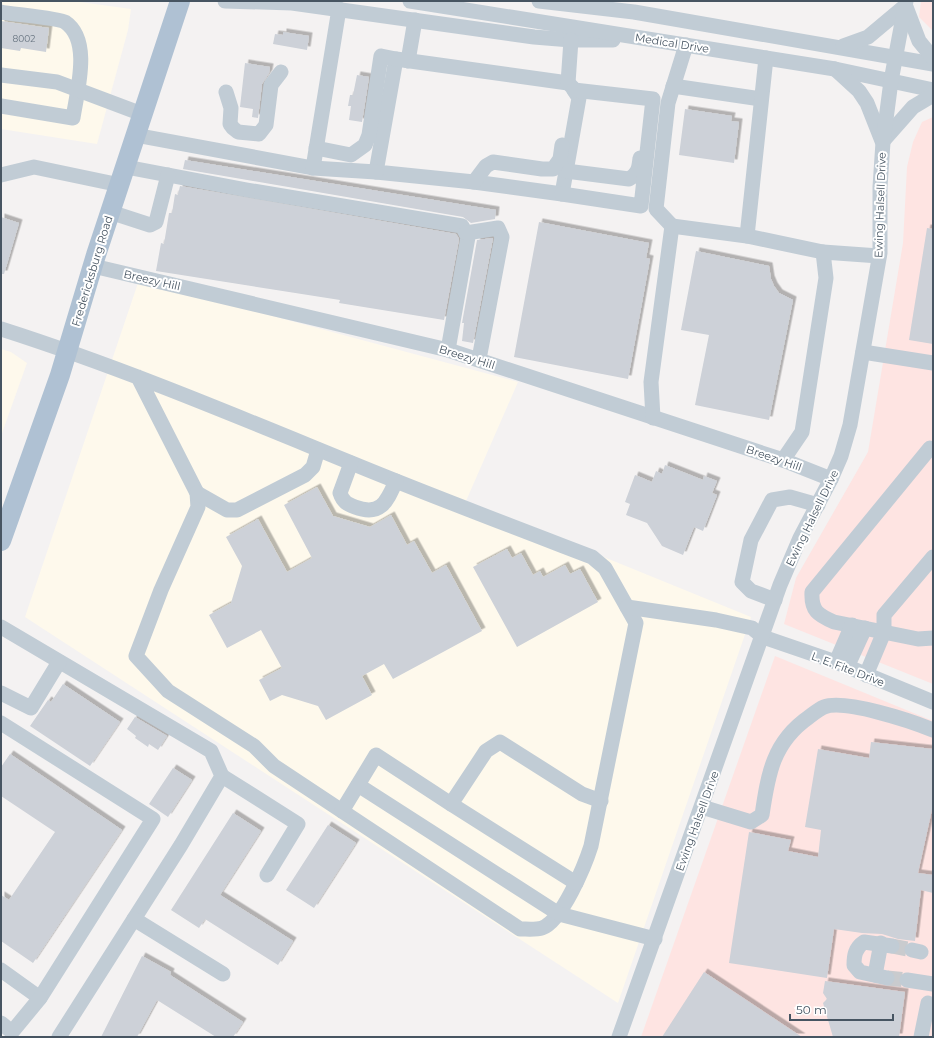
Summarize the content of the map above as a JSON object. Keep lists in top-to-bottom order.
{
  "streets": {
    "main road": ["Fredericksburg Road"],
    "street": [
      "Medical Drive",
      "Ewing Halsell Drive",
      "Breezy Hill",
      "L. E. Fite Drive"
    ]
  },
  "crossings": [
    ["Medical Drive", "Ewing Halsell Drive"],
    ["Ewing Halsell Drive", "Breezy Hill"],
    ["Ewing Halsell Drive", "L. E. Fite Drive"],
    ["Fredericksburg Road", "Breezy Hill"]
  ],
  "house_numbers": ["8002"],
  "scale_bar": "50 m"
}
